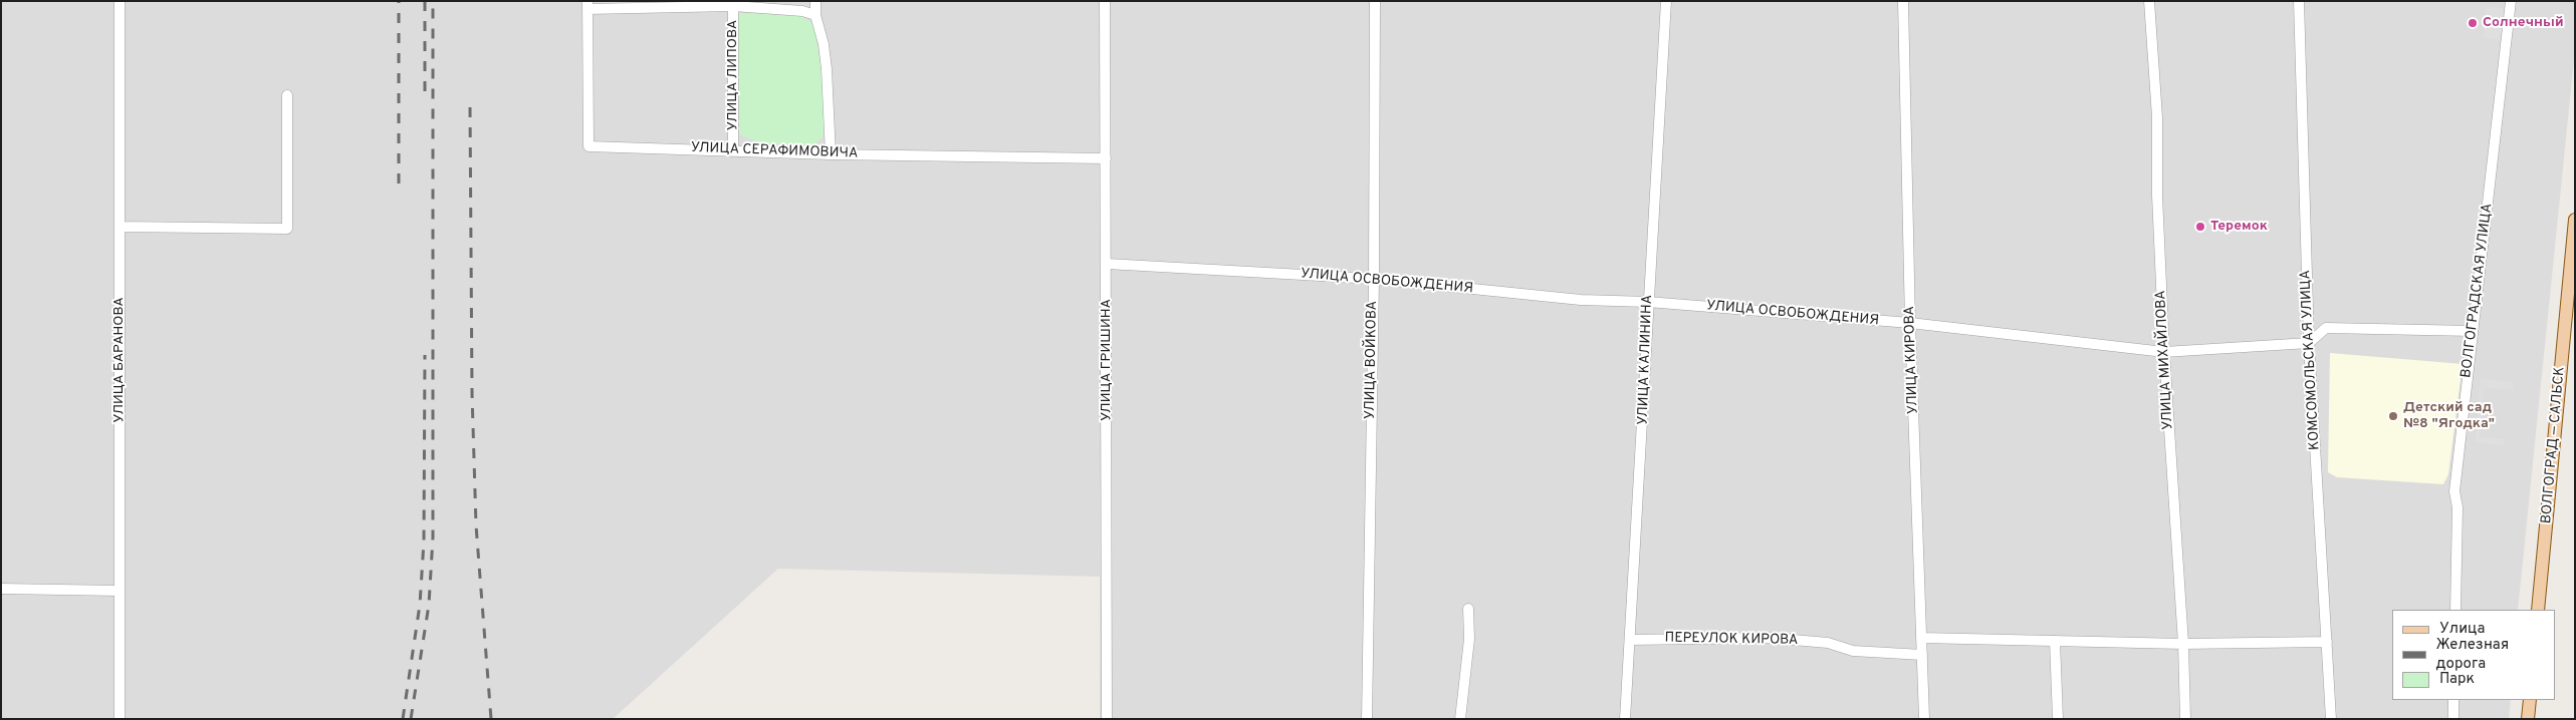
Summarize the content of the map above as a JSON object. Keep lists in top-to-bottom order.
{
  "streets": {
    "main road": ["ВОЛГОГРАД — САЛЬСК"],
    "street": [
      "УЛИЦА ЛИПОВА",
      "УЛИЦА СЕРАФИМОВИЧА",
      "УЛИЦА ОСВОБОЖДЕНИЯ",
      "ВОЛГОГРАДСКАЯ УЛИЦА",
      "УЛИЦА БАРАНОВА",
      "УЛИЦА ГРИШИНА",
      "УЛИЦА ВОЙКОВА",
      "УЛИЦА КАЛИНИНА",
      "УЛИЦА КИРОВА",
      "УЛИЦА МИХАЙЛОВА",
      "КОМСОМОЛЬСКАЯ УЛИЦА",
      "ПЕРЕУЛОК КИРОВА"
    ]
  },
  "crossings": [
    ["УЛИЦА ЛИПОВА", "УЛИЦА СЕРАФИМОВИЧА"],
    ["УЛИЦА СЕРАФИМОВИЧА", "УЛИЦА ГРИШИНА"],
    ["УЛИЦА ОСВОБОЖДЕНИЯ", "УЛИЦА ГРИШИНА"],
    ["УЛИЦА ОСВОБОЖДЕНИЯ", "УЛИЦА ВОЙКОВА"],
    ["УЛИЦА ОСВОБОЖДЕНИЯ", "УЛИЦА КАЛИНИНА"],
    ["УЛИЦА ОСВОБОЖДЕНИЯ", "УЛИЦА КИРОВА"],
    ["УЛИЦА ОСВОБОЖДЕНИЯ", "УЛИЦА МИХАЙЛОВА"],
    ["УЛИЦА ОСВОБОЖДЕНИЯ", "КОМСОМОЛЬСКАЯ УЛИЦА"],
    ["УЛИЦА КАЛИНИНА", "ПЕРЕУЛОК КИРОВА"],
    ["УЛИЦА КИРОВА", "ПЕРЕУЛОК КИРОВА"]
  ],
  "places": ["Солнечный", "Теремок", "Детский сад №8 \"Ягодка\""],
  "legend": ["Улица", "Железная дорога", "Парк"]
}
